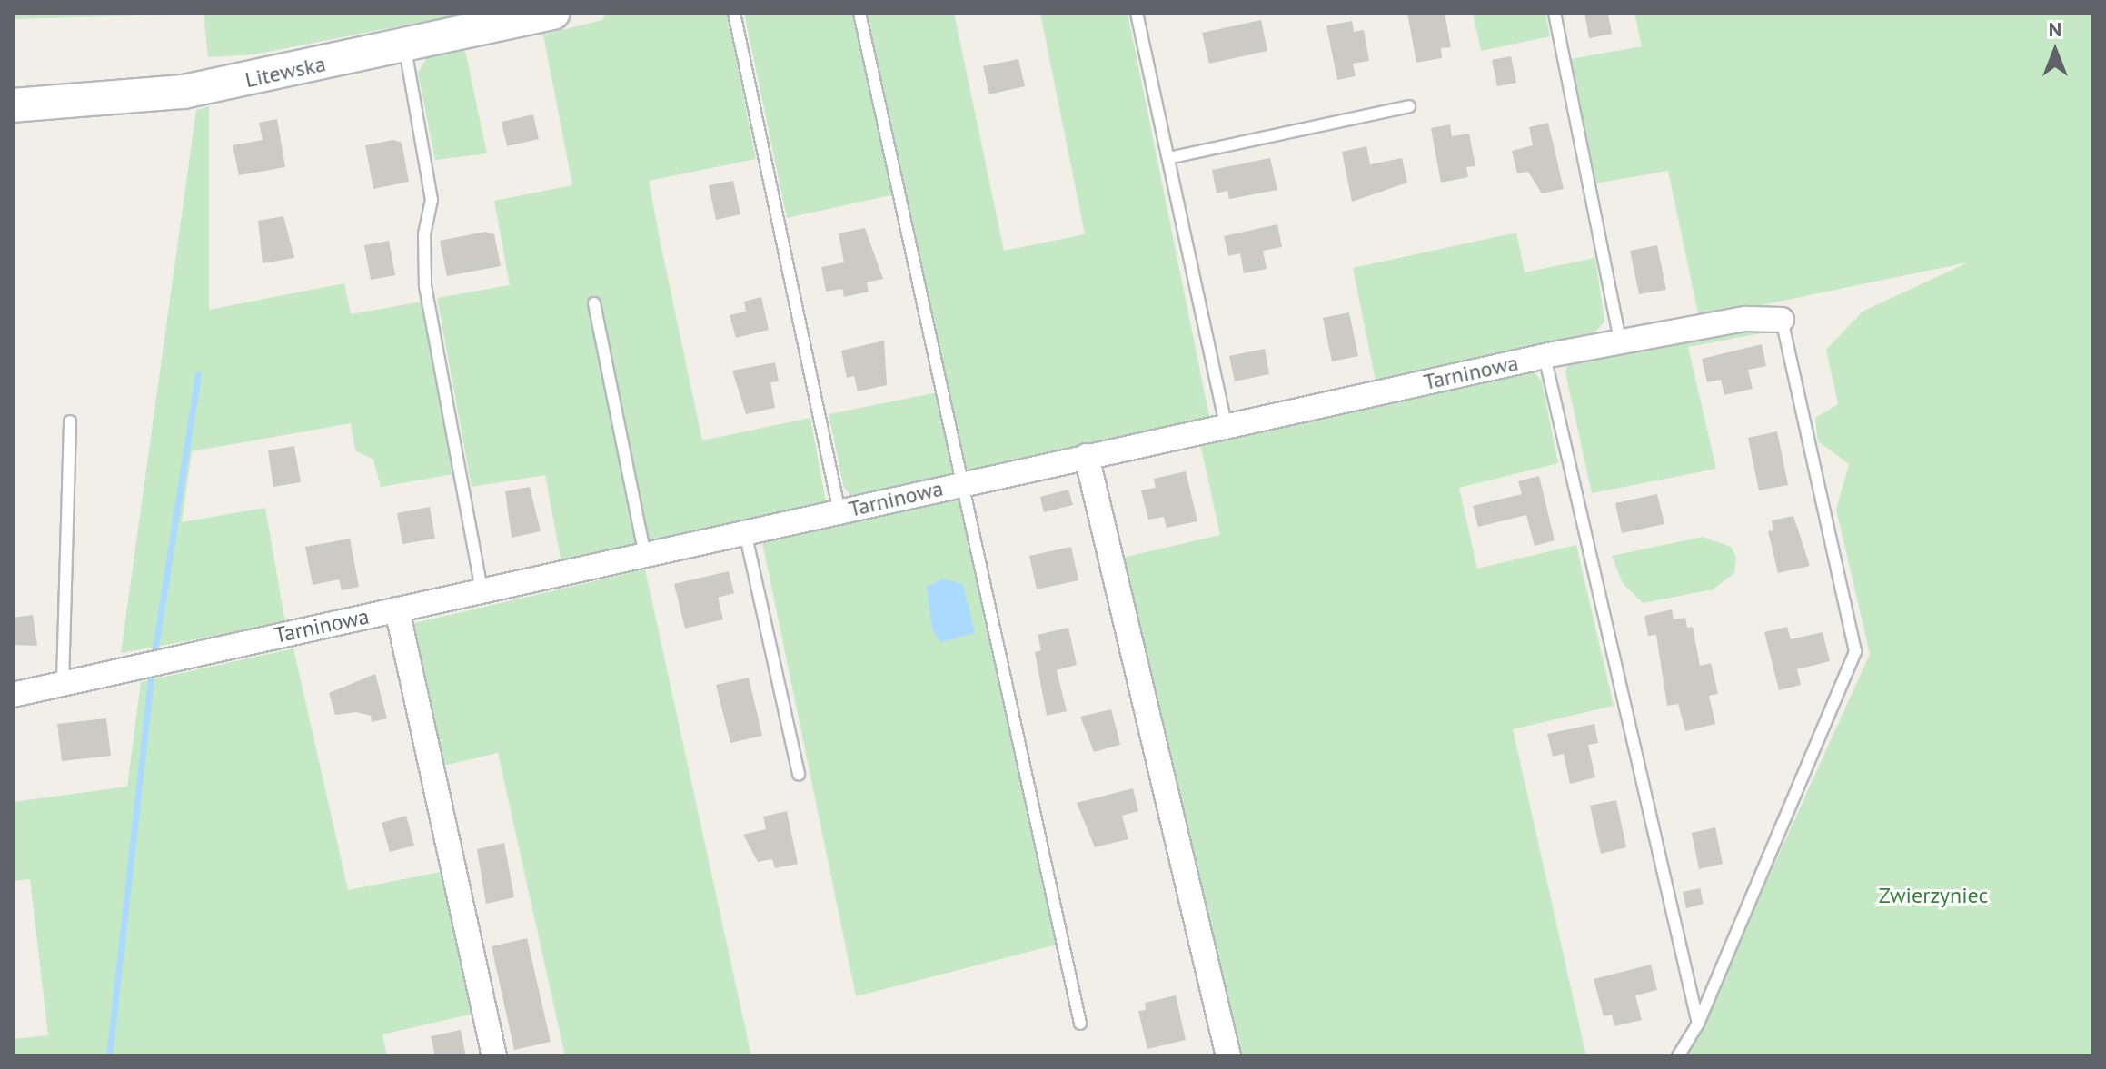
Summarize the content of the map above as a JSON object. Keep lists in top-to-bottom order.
{
  "streets": {
    "street": ["Litewska", "Tarninowa"]
  },
  "parks": ["Zwierzyniec"],
  "north": "top"
}
